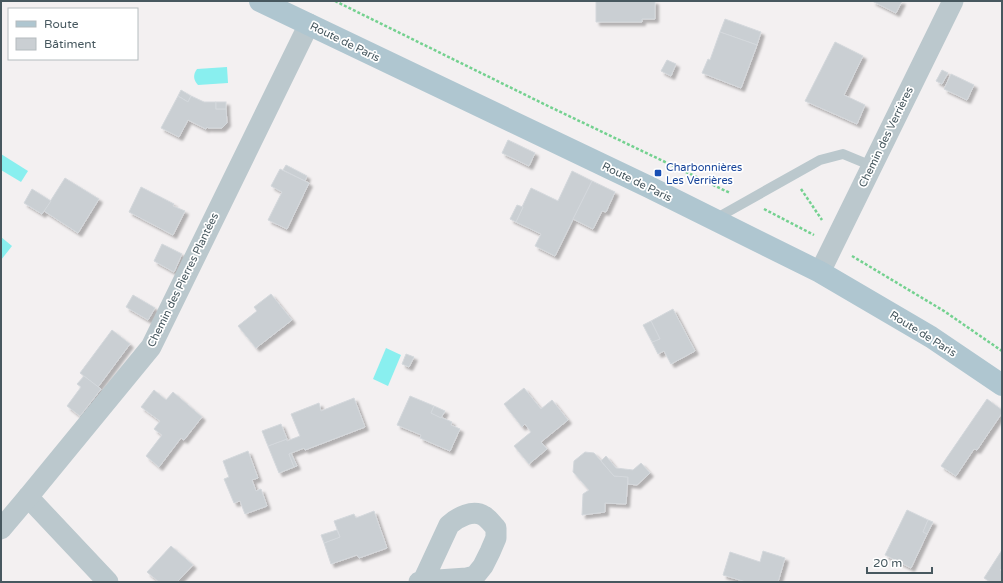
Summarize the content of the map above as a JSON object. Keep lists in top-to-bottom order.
{
  "streets": {
    "main road": ["Route de Paris"],
    "street": ["Chemin des Verrières", "Chemin des Pierres Plantées"]
  },
  "crossings": [
    ["Route de Paris", "Chemin des Verrières"],
    ["Route de Paris", "Chemin des Pierres Plantées"]
  ],
  "places": {
    "transit": ["Charbonnières Les Verrières"]
  },
  "legend": ["Route", "Bâtiment"],
  "scale_bar": "20 m"
}
